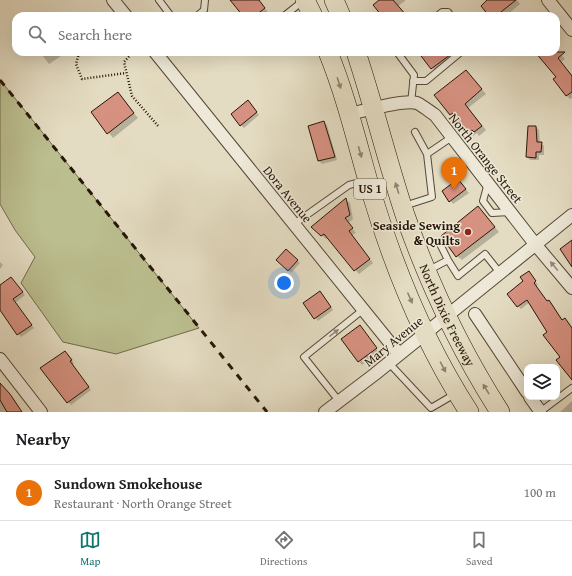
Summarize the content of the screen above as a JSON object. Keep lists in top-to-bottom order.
{
  "streets": {
    "main road": ["US 1", "North Dixie Freeway"],
    "street": ["North Orange Street", "Dora Avenue", "Mary Avenue"]
  },
  "crossings": [
    ["North Orange Street", "North Dixie Freeway"],
    ["North Orange Street", "Mary Avenue"],
    ["Dora Avenue", "Mary Avenue"],
    ["North Dixie Freeway", "Mary Avenue"]
  ],
  "places": ["Seaside Sewing & Quilts"],
  "page": {
    "search": "Search here",
    "pins": "1",
    "heading": "Nearby",
    "list": [
      {
        "mark": "1",
        "name": "Sundown Smokehouse",
        "note": "Restaurant · North Orange Street",
        "value": "100 m"
      }
    ],
    "nav": ["Map", "Directions", "Saved"]
  }
}
